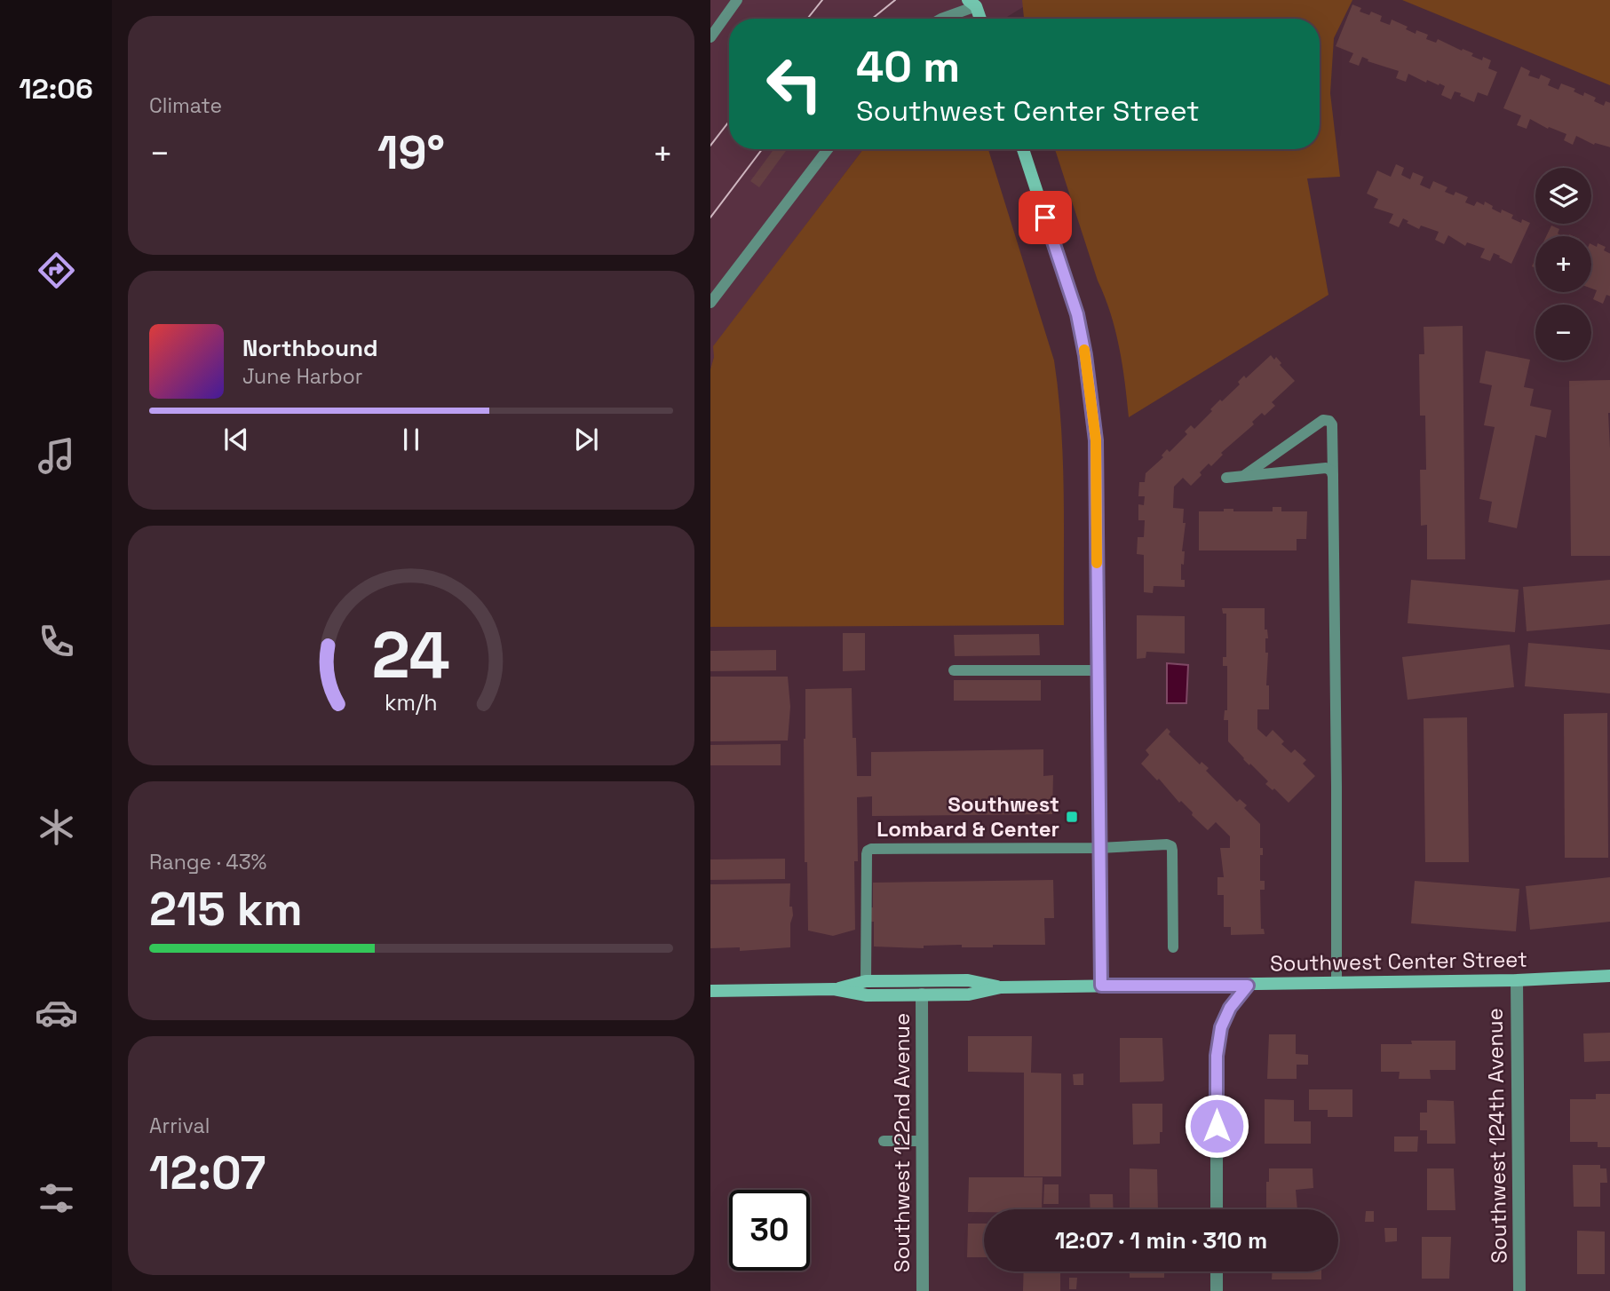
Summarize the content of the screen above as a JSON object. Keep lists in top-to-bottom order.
{
  "streets": {
    "street": ["Southwest Center Street", "Southwest 124th Avenue", "Southwest 122nd Avenue"]
  },
  "crossings": [
    ["Southwest Center Street", "Southwest 124th Avenue"],
    ["Southwest Center Street", "Southwest 122nd Avenue"]
  ],
  "places": {
    "transit": ["Southwest Lombard & Center"]
  },
  "page": {
    "tabs": "12:06",
    "tile": [
      "Climate",
      ["Range · 43%", "215 km"],
      ["Arrival", "12:07"]
    ],
    "turn": ["40 m", "Southwest Center Street"],
    "heat": ["−", "19°", "+"],
    "map_buttons": ["+", "−"],
    "song": ["Northbound", "June Harbor"],
    "limit": "30",
    "trip": "12:07 · 1 min · 310 m",
    "gauge": ["24", "km/h"]
  }
}
